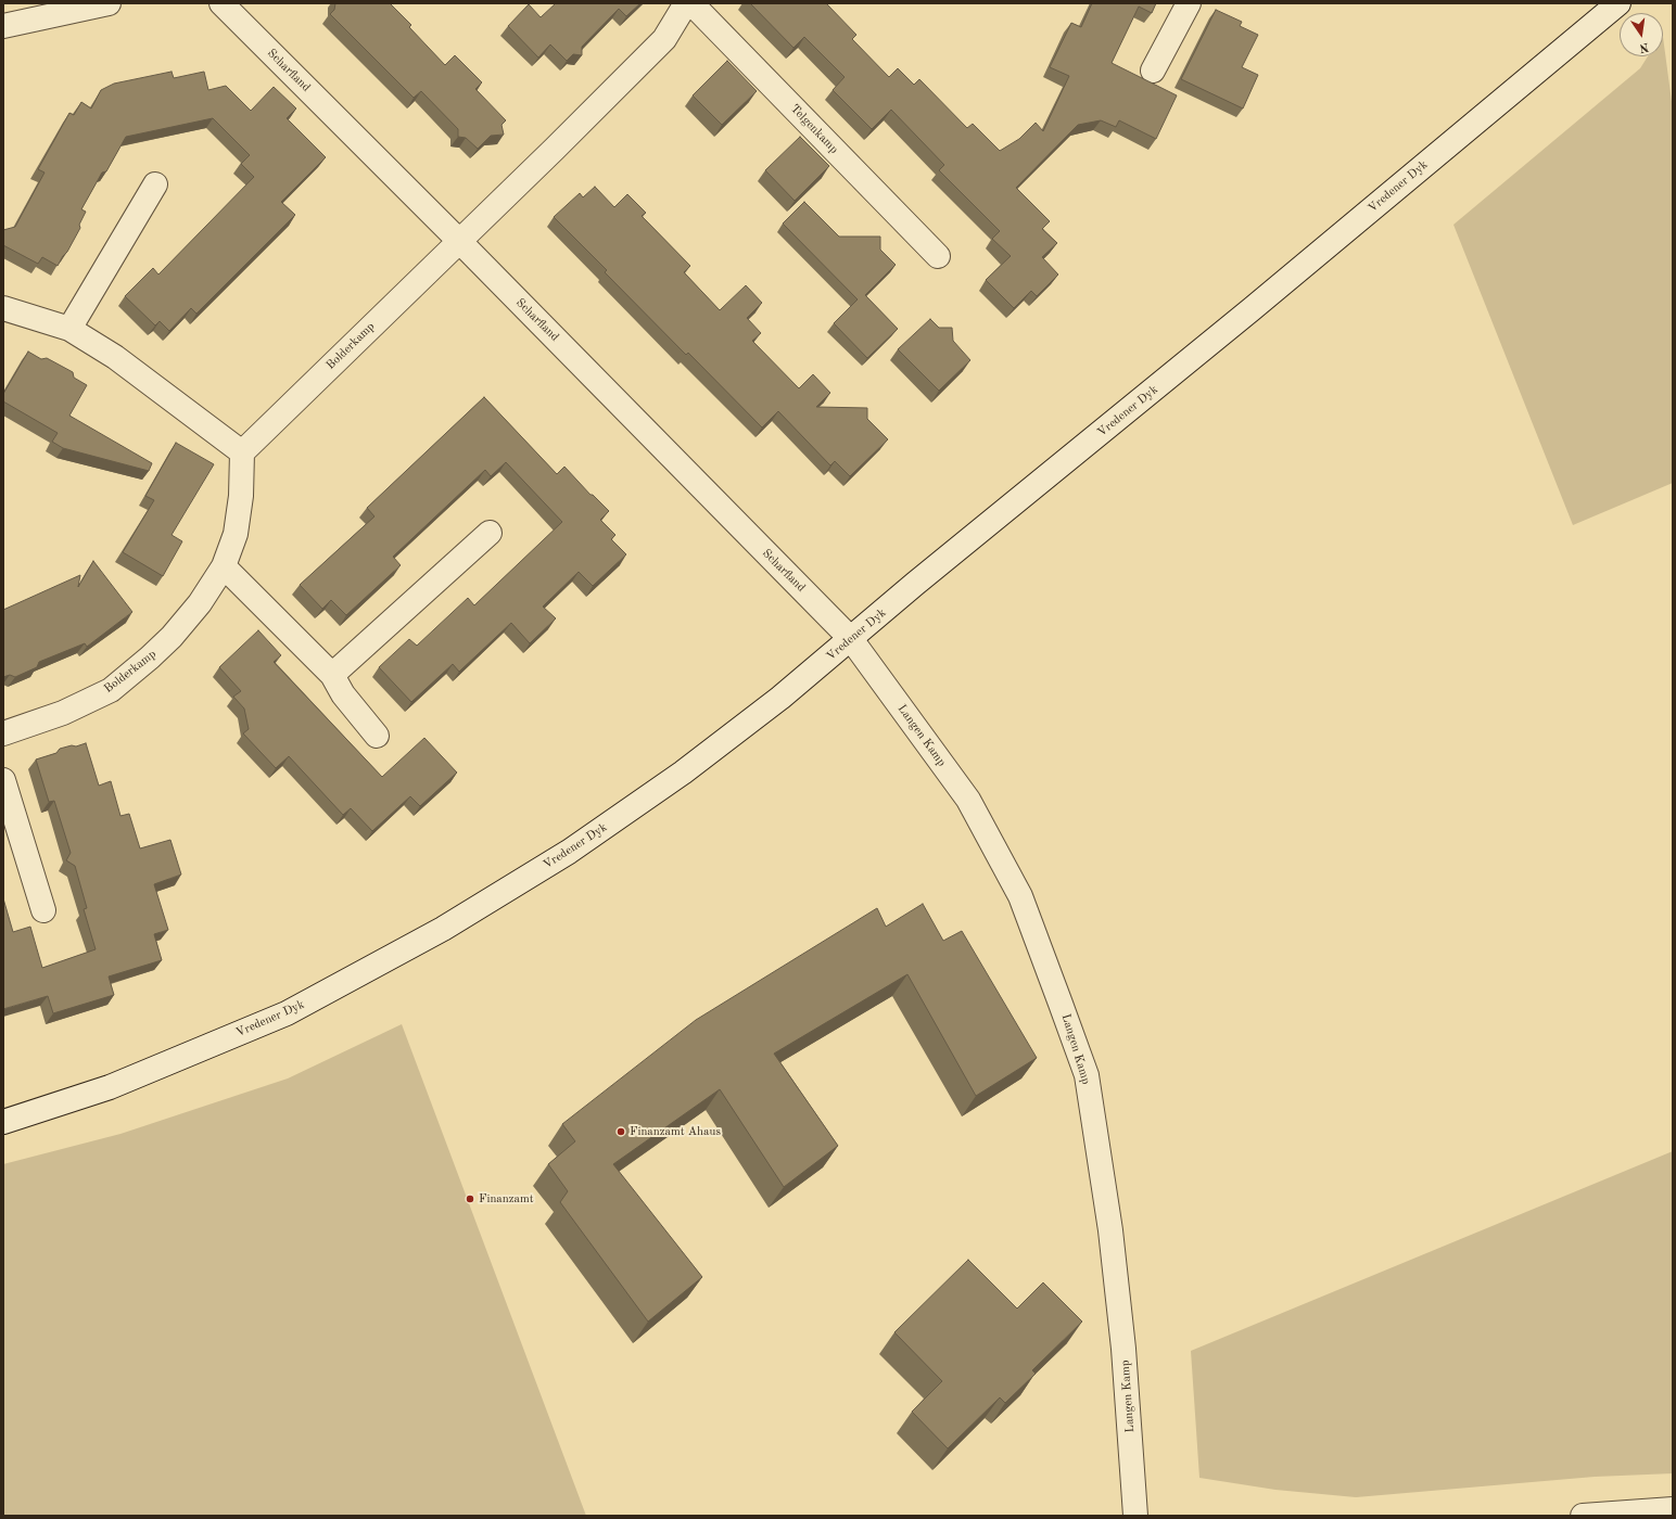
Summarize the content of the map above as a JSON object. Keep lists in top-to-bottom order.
{
  "streets": {
    "street": [
      "Scharfland",
      "Telgenkamp",
      "Vredener Dyk",
      "Bolderkamp",
      "Langen Kamp"
    ]
  },
  "crossings": [
    ["Scharfland", "Vredener Dyk"],
    ["Scharfland", "Bolderkamp"],
    ["Scharfland", "Langen Kamp"],
    ["Vredener Dyk", "Langen Kamp"]
  ],
  "places": ["Finanzamt Ahaus", "Finanzamt"],
  "north": "bottom"
}
